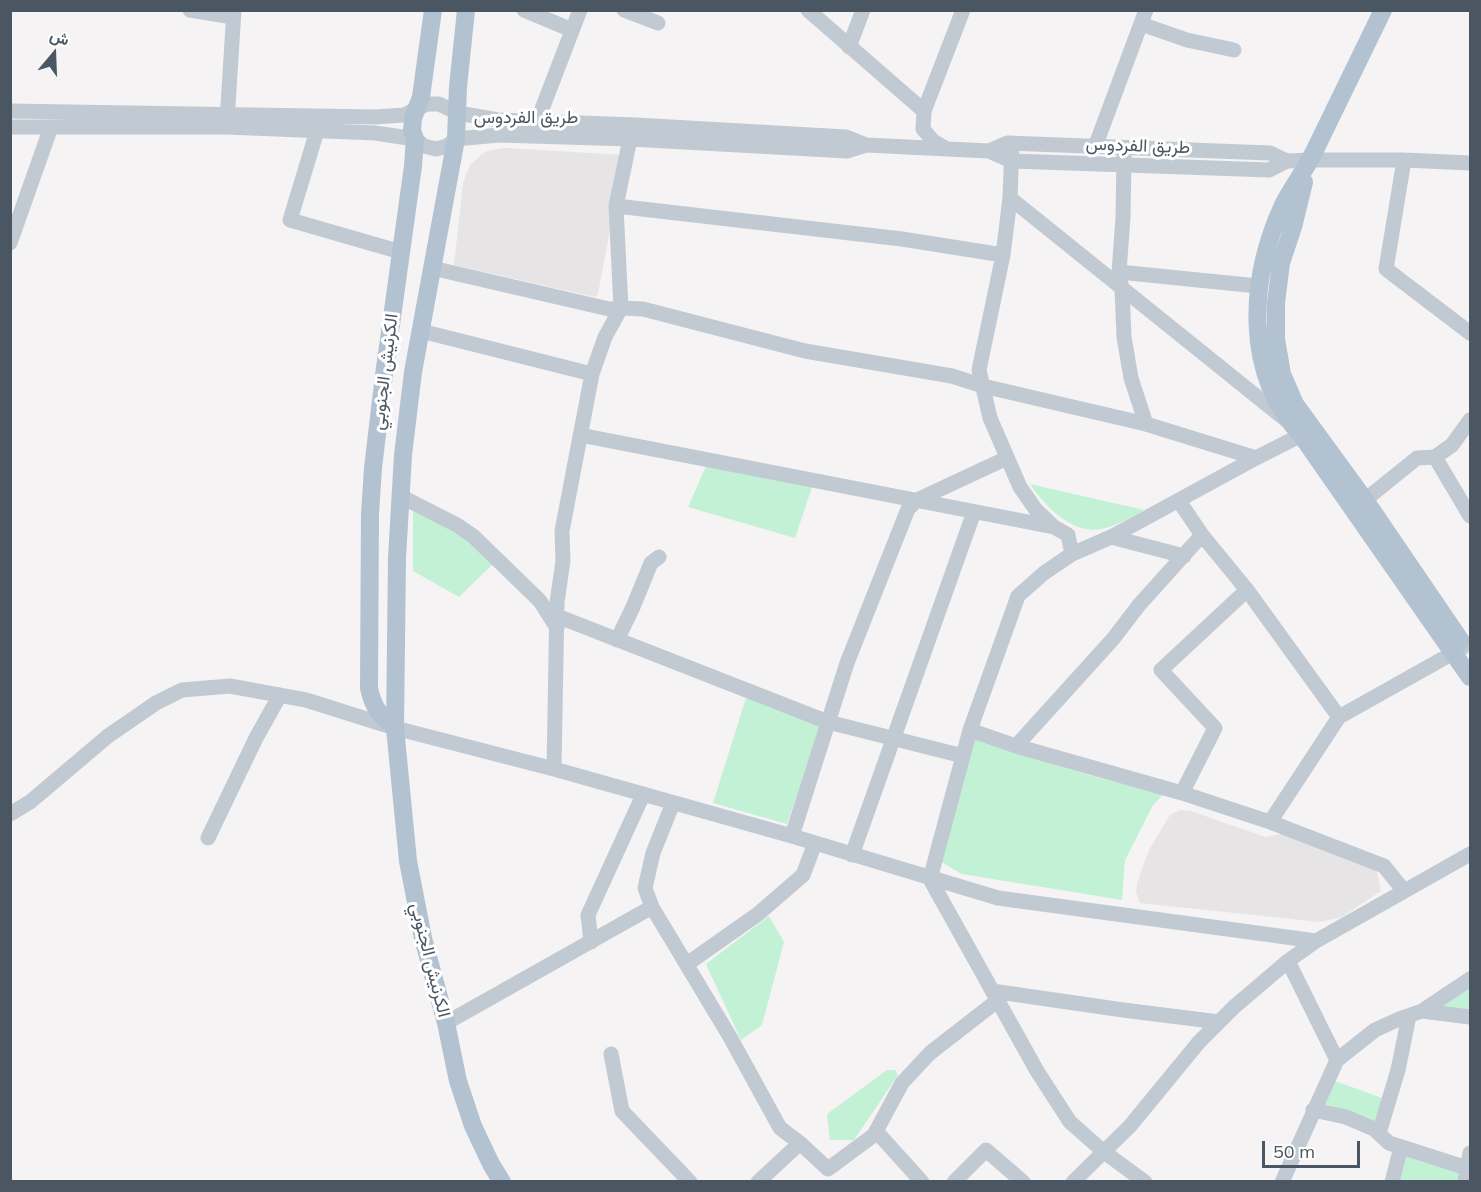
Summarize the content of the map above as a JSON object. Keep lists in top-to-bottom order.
{
  "streets": {
    "main road": ["الكرنيش الجنوبي"],
    "street": ["طريق الفردوس"]
  },
  "crossings": [
    ["طريق الفردوس", "الكرنيش الجنوبي"]
  ],
  "scale_bar": "50 m",
  "north": "top"
}
